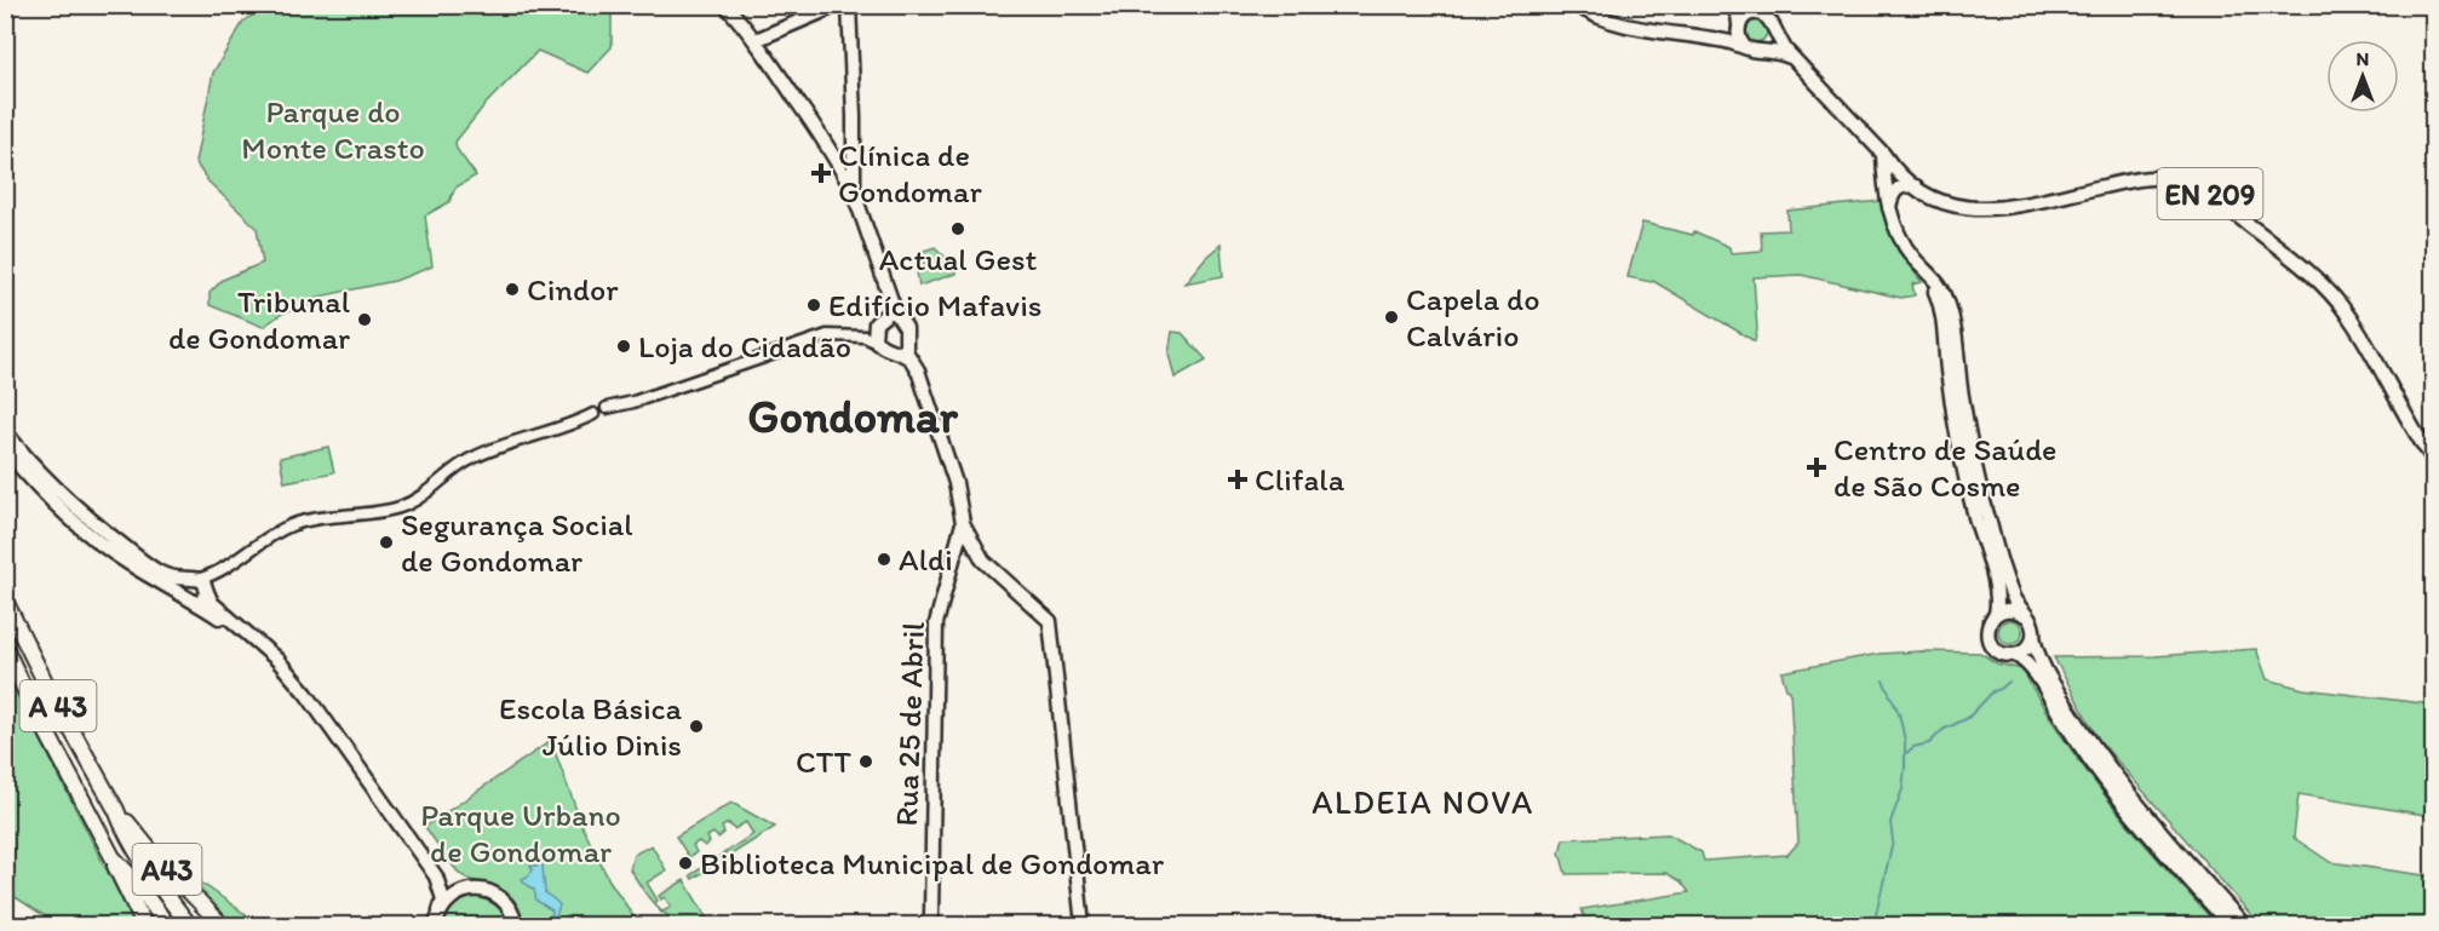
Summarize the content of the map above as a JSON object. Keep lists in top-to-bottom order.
{
  "streets": {
    "highway": ["A 43", "A43"],
    "main road": ["EN 209", "Rua 25 de Abril"]
  },
  "crossings": [
    ["A 43", "A43"]
  ],
  "districts": ["Gondomar", "ALDEIA NOVA"],
  "parks": ["Parque do Monte Crasto", "Parque Urbano de Gondomar"],
  "places": {
    "health": ["Clínica de Gondomar", "Centro de Saúde de São Cosme", "Clifala"],
    "other": [
      "Actual Gest",
      "Cindor",
      "Edifício Mafavis",
      "Capela do Calvário",
      "Tribunal de Gondomar",
      "Loja do Cidadão",
      "Segurança Social de Gondomar",
      "Aldi",
      "Escola Básica Júlio Dinis",
      "CTT",
      "Biblioteca Municipal de Gondomar"
    ]
  },
  "north": "top"
}
